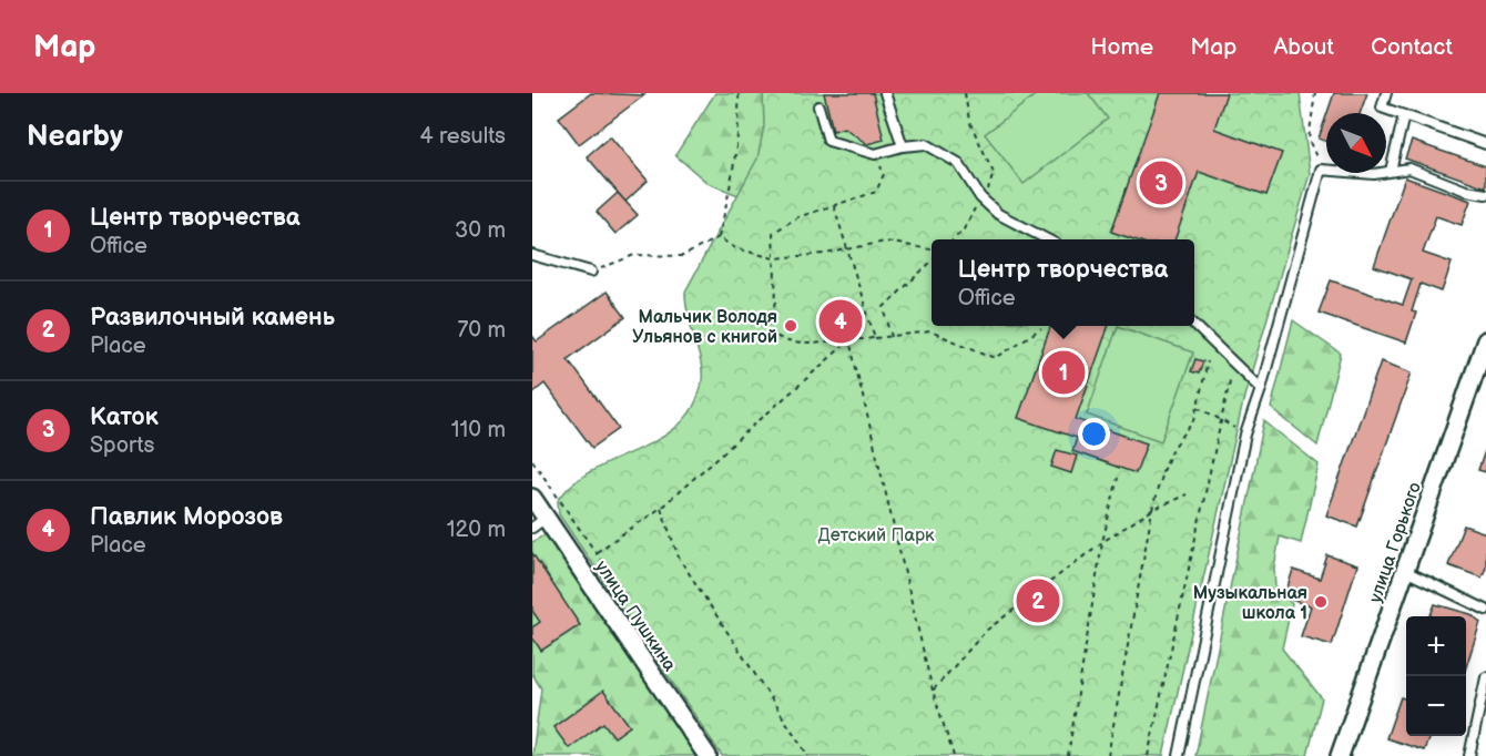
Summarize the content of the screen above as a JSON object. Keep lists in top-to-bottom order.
{
  "streets": {
    "street": ["улица Горького", "улица Пушкина"]
  },
  "parks": ["Детский Парк"],
  "places": ["Мальчик Володя Ульянов с книгой", "Музыкальная школа 1"],
  "north": "bottom right",
  "page": {
    "header": "Map",
    "nav": [
      "Home",
      "Map",
      "About",
      "Contact"
    ],
    "heading": ["Nearby", "4 results"],
    "pins": [
      "3",
      "4",
      "1",
      "2"
    ],
    "list": [
      {
        "mark": "1",
        "name": "Центр творчества",
        "note": "Office",
        "value": "30 m"
      },
      {
        "mark": "2",
        "name": "Развилочный камень",
        "note": "Place",
        "value": "70 m"
      },
      {
        "mark": "3",
        "name": "Каток",
        "note": "Sports",
        "value": "110 m"
      },
      {
        "mark": "4",
        "name": "Павлик Морозов",
        "note": "Place",
        "value": "120 m"
      }
    ],
    "popup": ["Центр творчества", "Office"],
    "map_buttons": ["+", "−"]
  }
}
